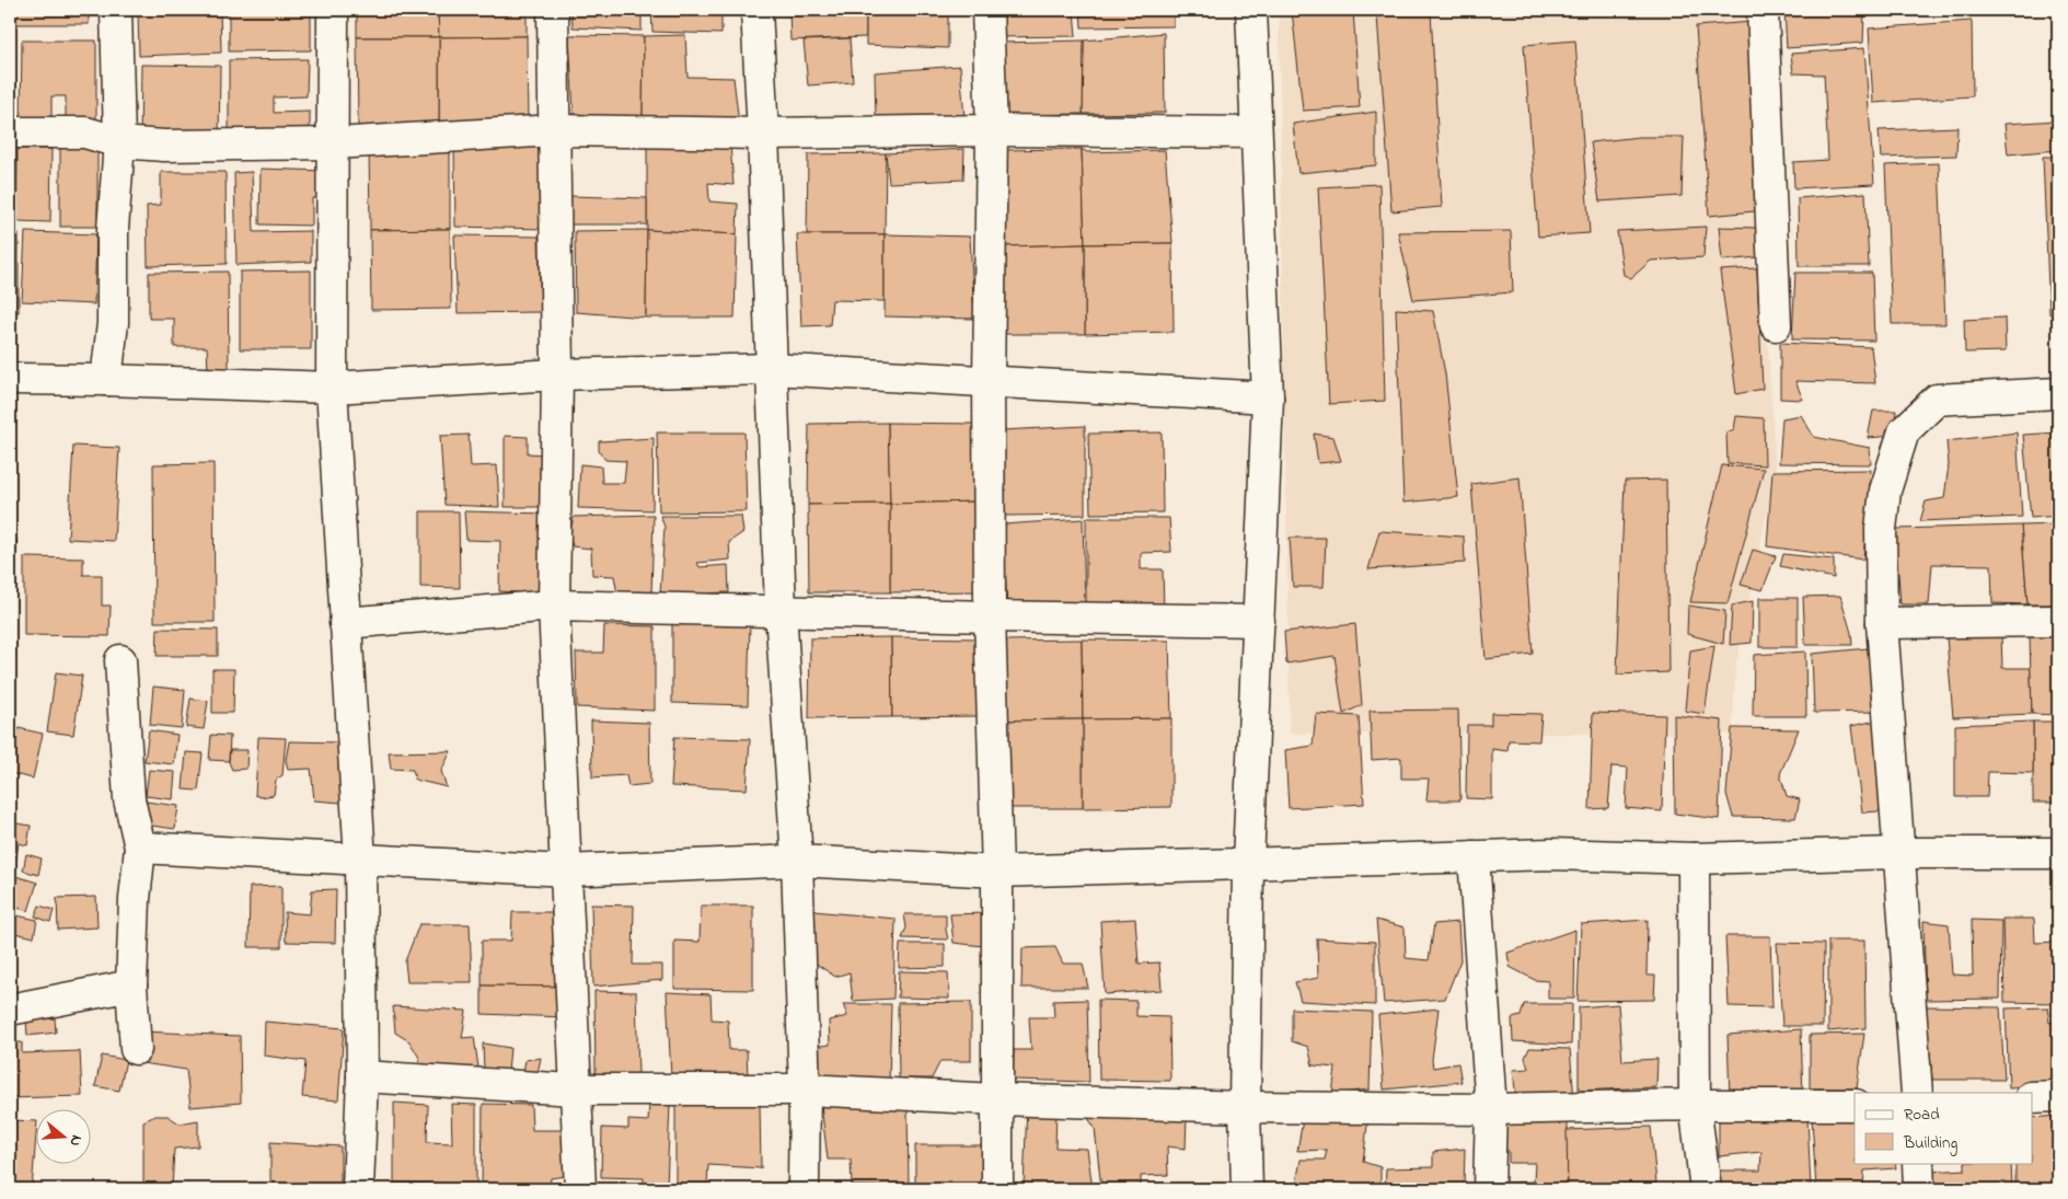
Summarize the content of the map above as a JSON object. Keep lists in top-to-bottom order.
{
  "legend": ["Road", "Building"],
  "north": "right"
}
